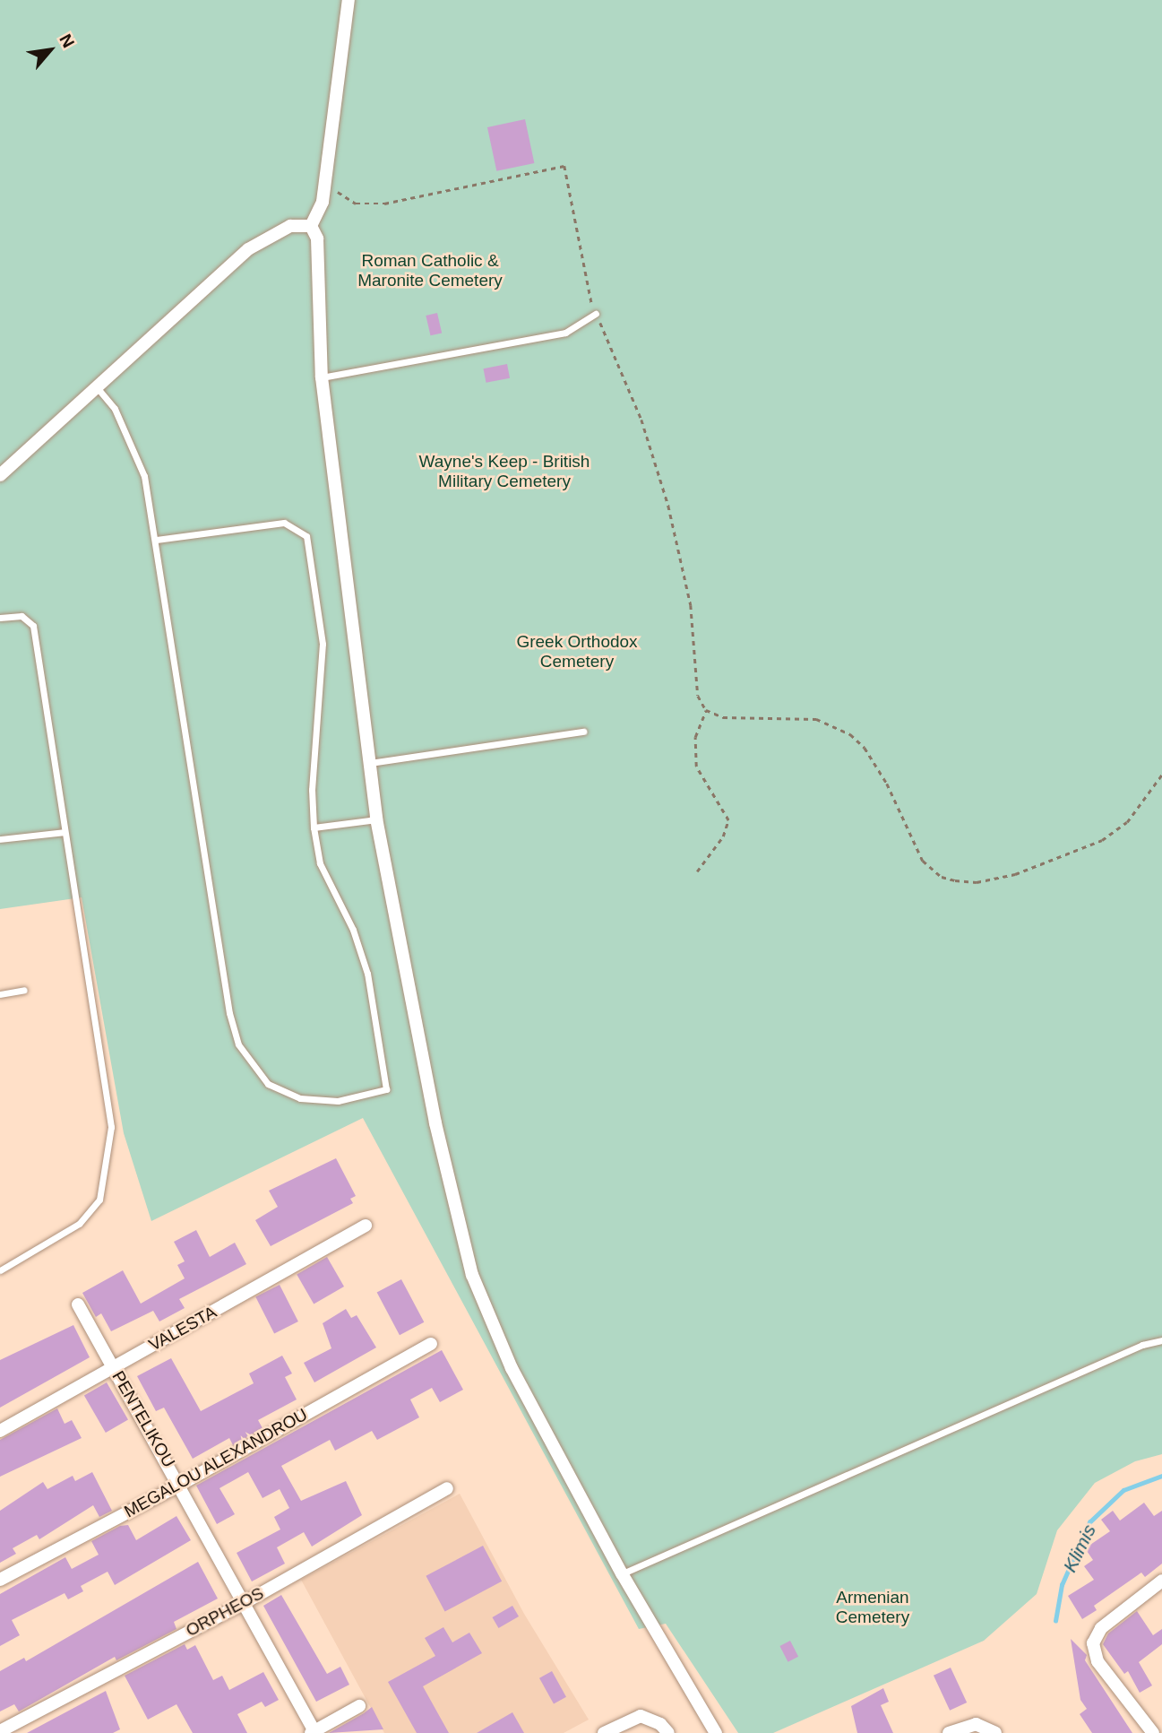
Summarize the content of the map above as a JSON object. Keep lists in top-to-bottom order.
{
  "streets": {
    "street": [
      "VALESTA",
      "PENTELIKOU",
      "MEGALOU ALEXANDROU",
      "ORPHEOS"
    ]
  },
  "crossings": [
    ["VALESTA", "PENTELIKOU"],
    ["PENTELIKOU", "MEGALOU ALEXANDROU"],
    ["PENTELIKOU", "ORPHEOS"]
  ],
  "water": ["Klimis"],
  "parks": [
    "Roman Catholic & Maronite Cemetery",
    "Wayne's Keep - British Military Cemetery",
    "Greek Orthodox Cemetery",
    "Armenian Cemetery"
  ],
  "north": "top right"
}
